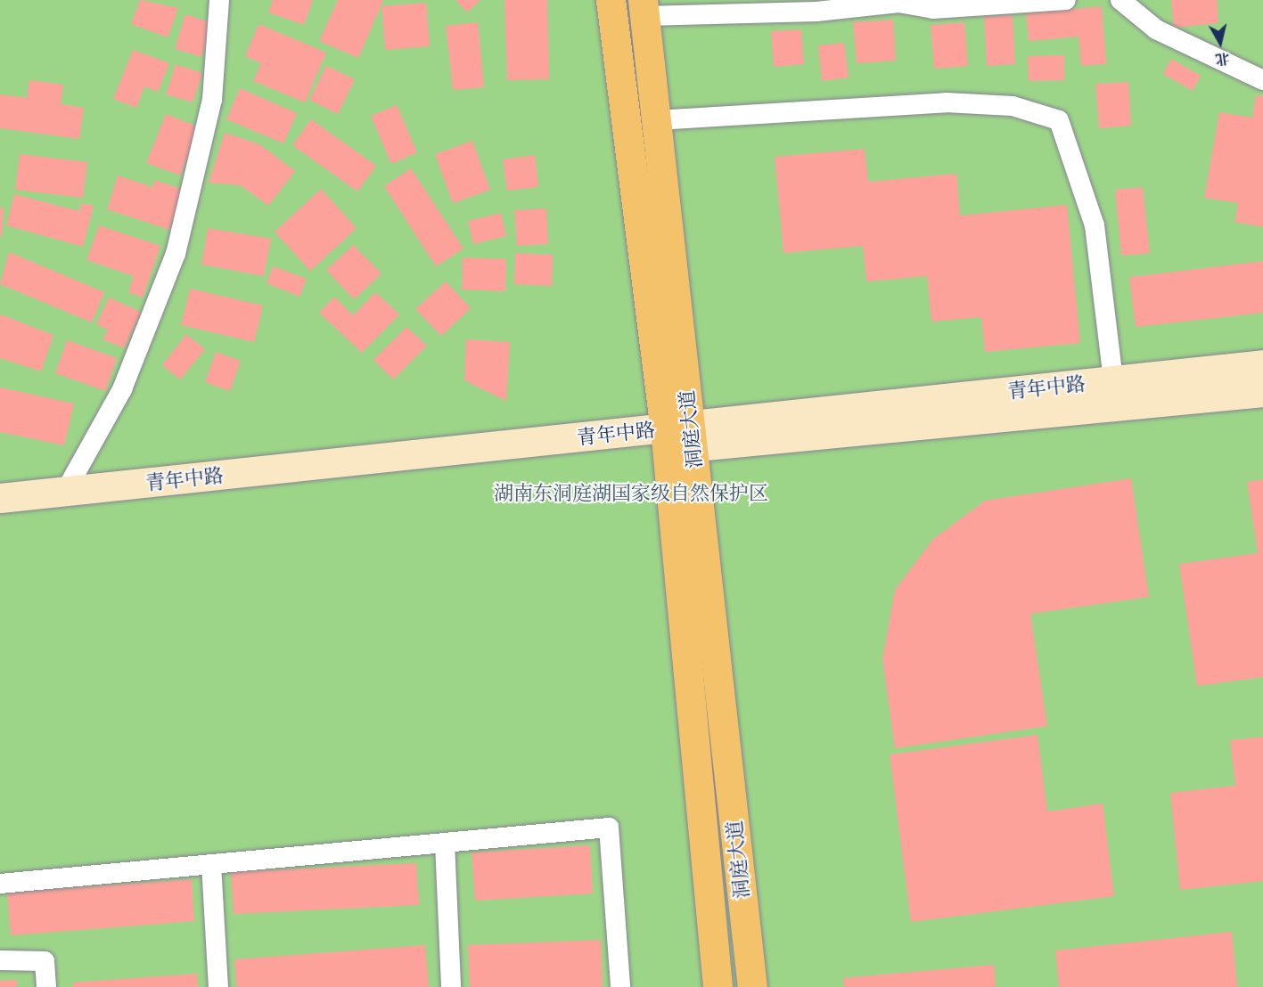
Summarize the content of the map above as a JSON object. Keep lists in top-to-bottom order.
{
  "streets": {
    "main road": ["青年中路", "洞庭大道"]
  },
  "crossings": [
    ["青年中路", "洞庭大道"]
  ],
  "parks": ["湖南东洞庭湖国家级自然保护区"],
  "north": "bottom"
}
